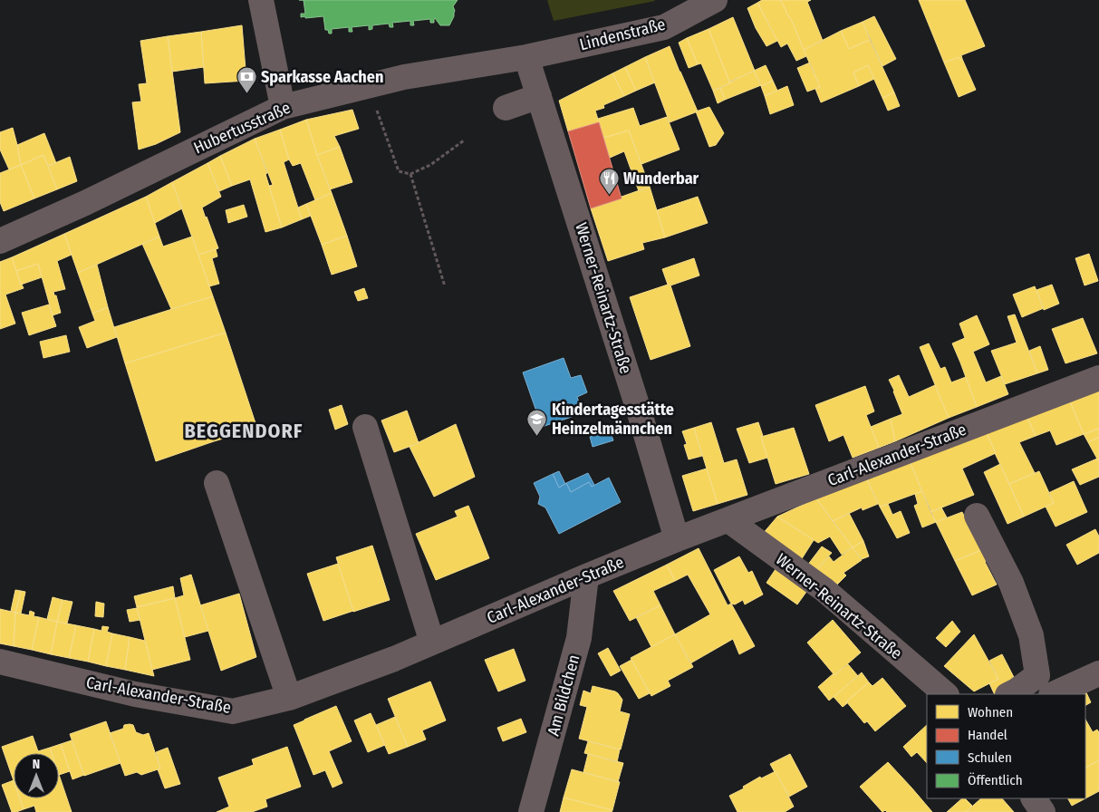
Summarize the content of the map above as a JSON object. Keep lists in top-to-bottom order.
{
  "streets": {
    "street": [
      "Lindenstraße",
      "Hubertusstraße",
      "Werner-Reinartz-Straße",
      "Carl-Alexander-Straße",
      "Am Bildchen"
    ]
  },
  "crossings": [
    ["Lindenstraße", "Hubertusstraße"],
    ["Lindenstraße", "Werner-Reinartz-Straße"],
    ["Hubertusstraße", "Werner-Reinartz-Straße"],
    ["Werner-Reinartz-Straße", "Carl-Alexander-Straße"],
    ["Carl-Alexander-Straße", "Am Bildchen"]
  ],
  "districts": ["BEGGENDORF"],
  "places": {
    "bank": ["Sparkasse Aachen"],
    "restaurant": ["Wunderbar"],
    "school or university": ["Kindertagesstätte Heinzelmännchen"]
  },
  "legend": [
    "Wohnen",
    "Handel",
    "Schulen",
    "Öffentlich"
  ],
  "north": "top"
}
